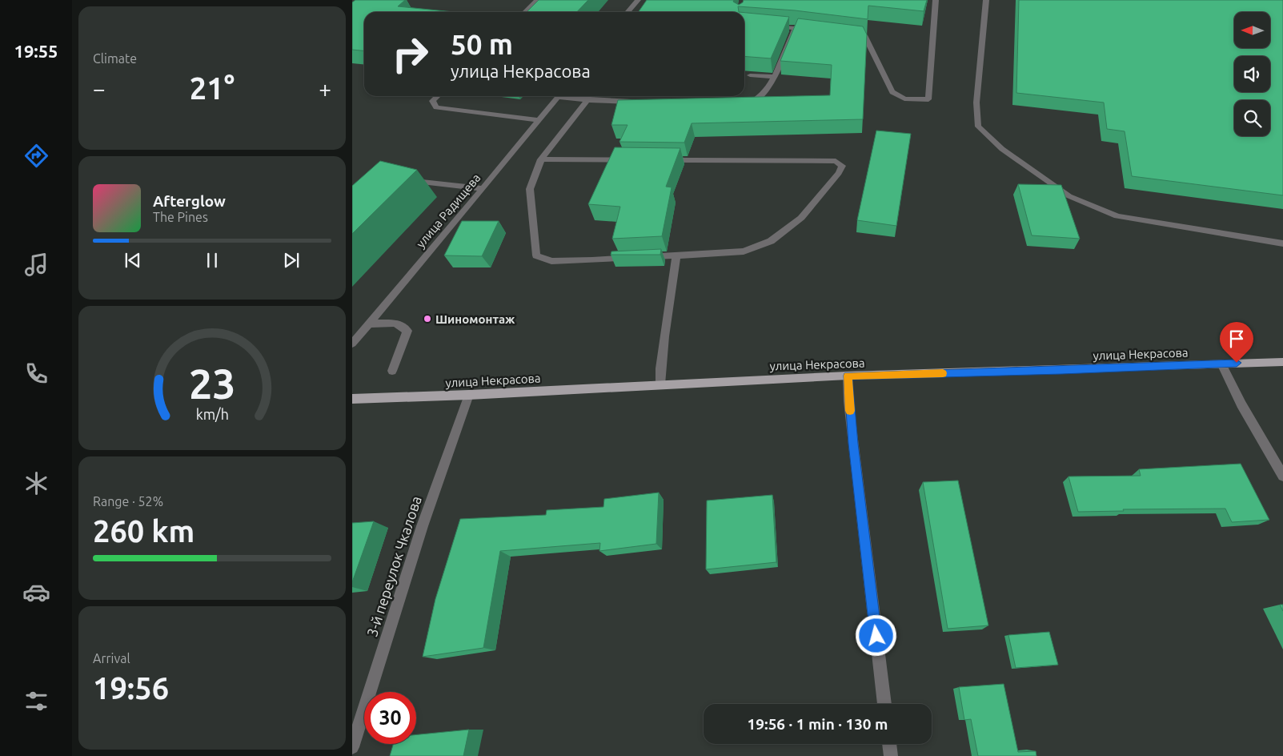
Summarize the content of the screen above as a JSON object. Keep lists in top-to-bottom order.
{
  "streets": {
    "main road": ["улица Некрасова"],
    "street": ["улица Радищева", "3-й переулок Чкалова"]
  },
  "crossings": [
    ["улица Некрасова", "3-й переулок Чкалова"]
  ],
  "places": ["Шиномонтаж"],
  "north": "left",
  "page": {
    "tabs": "19:55",
    "tile": [
      "Climate",
      ["Range · 52%", "260 km"],
      ["Arrival", "19:56"]
    ],
    "turn": ["50 m", "улица Некрасова"],
    "heat": ["−", "21°", "+"],
    "song": ["Afterglow", "The Pines"],
    "limit": "30",
    "trip": "19:56 · 1 min · 130 m",
    "gauge": ["23", "km/h"]
  }
}
